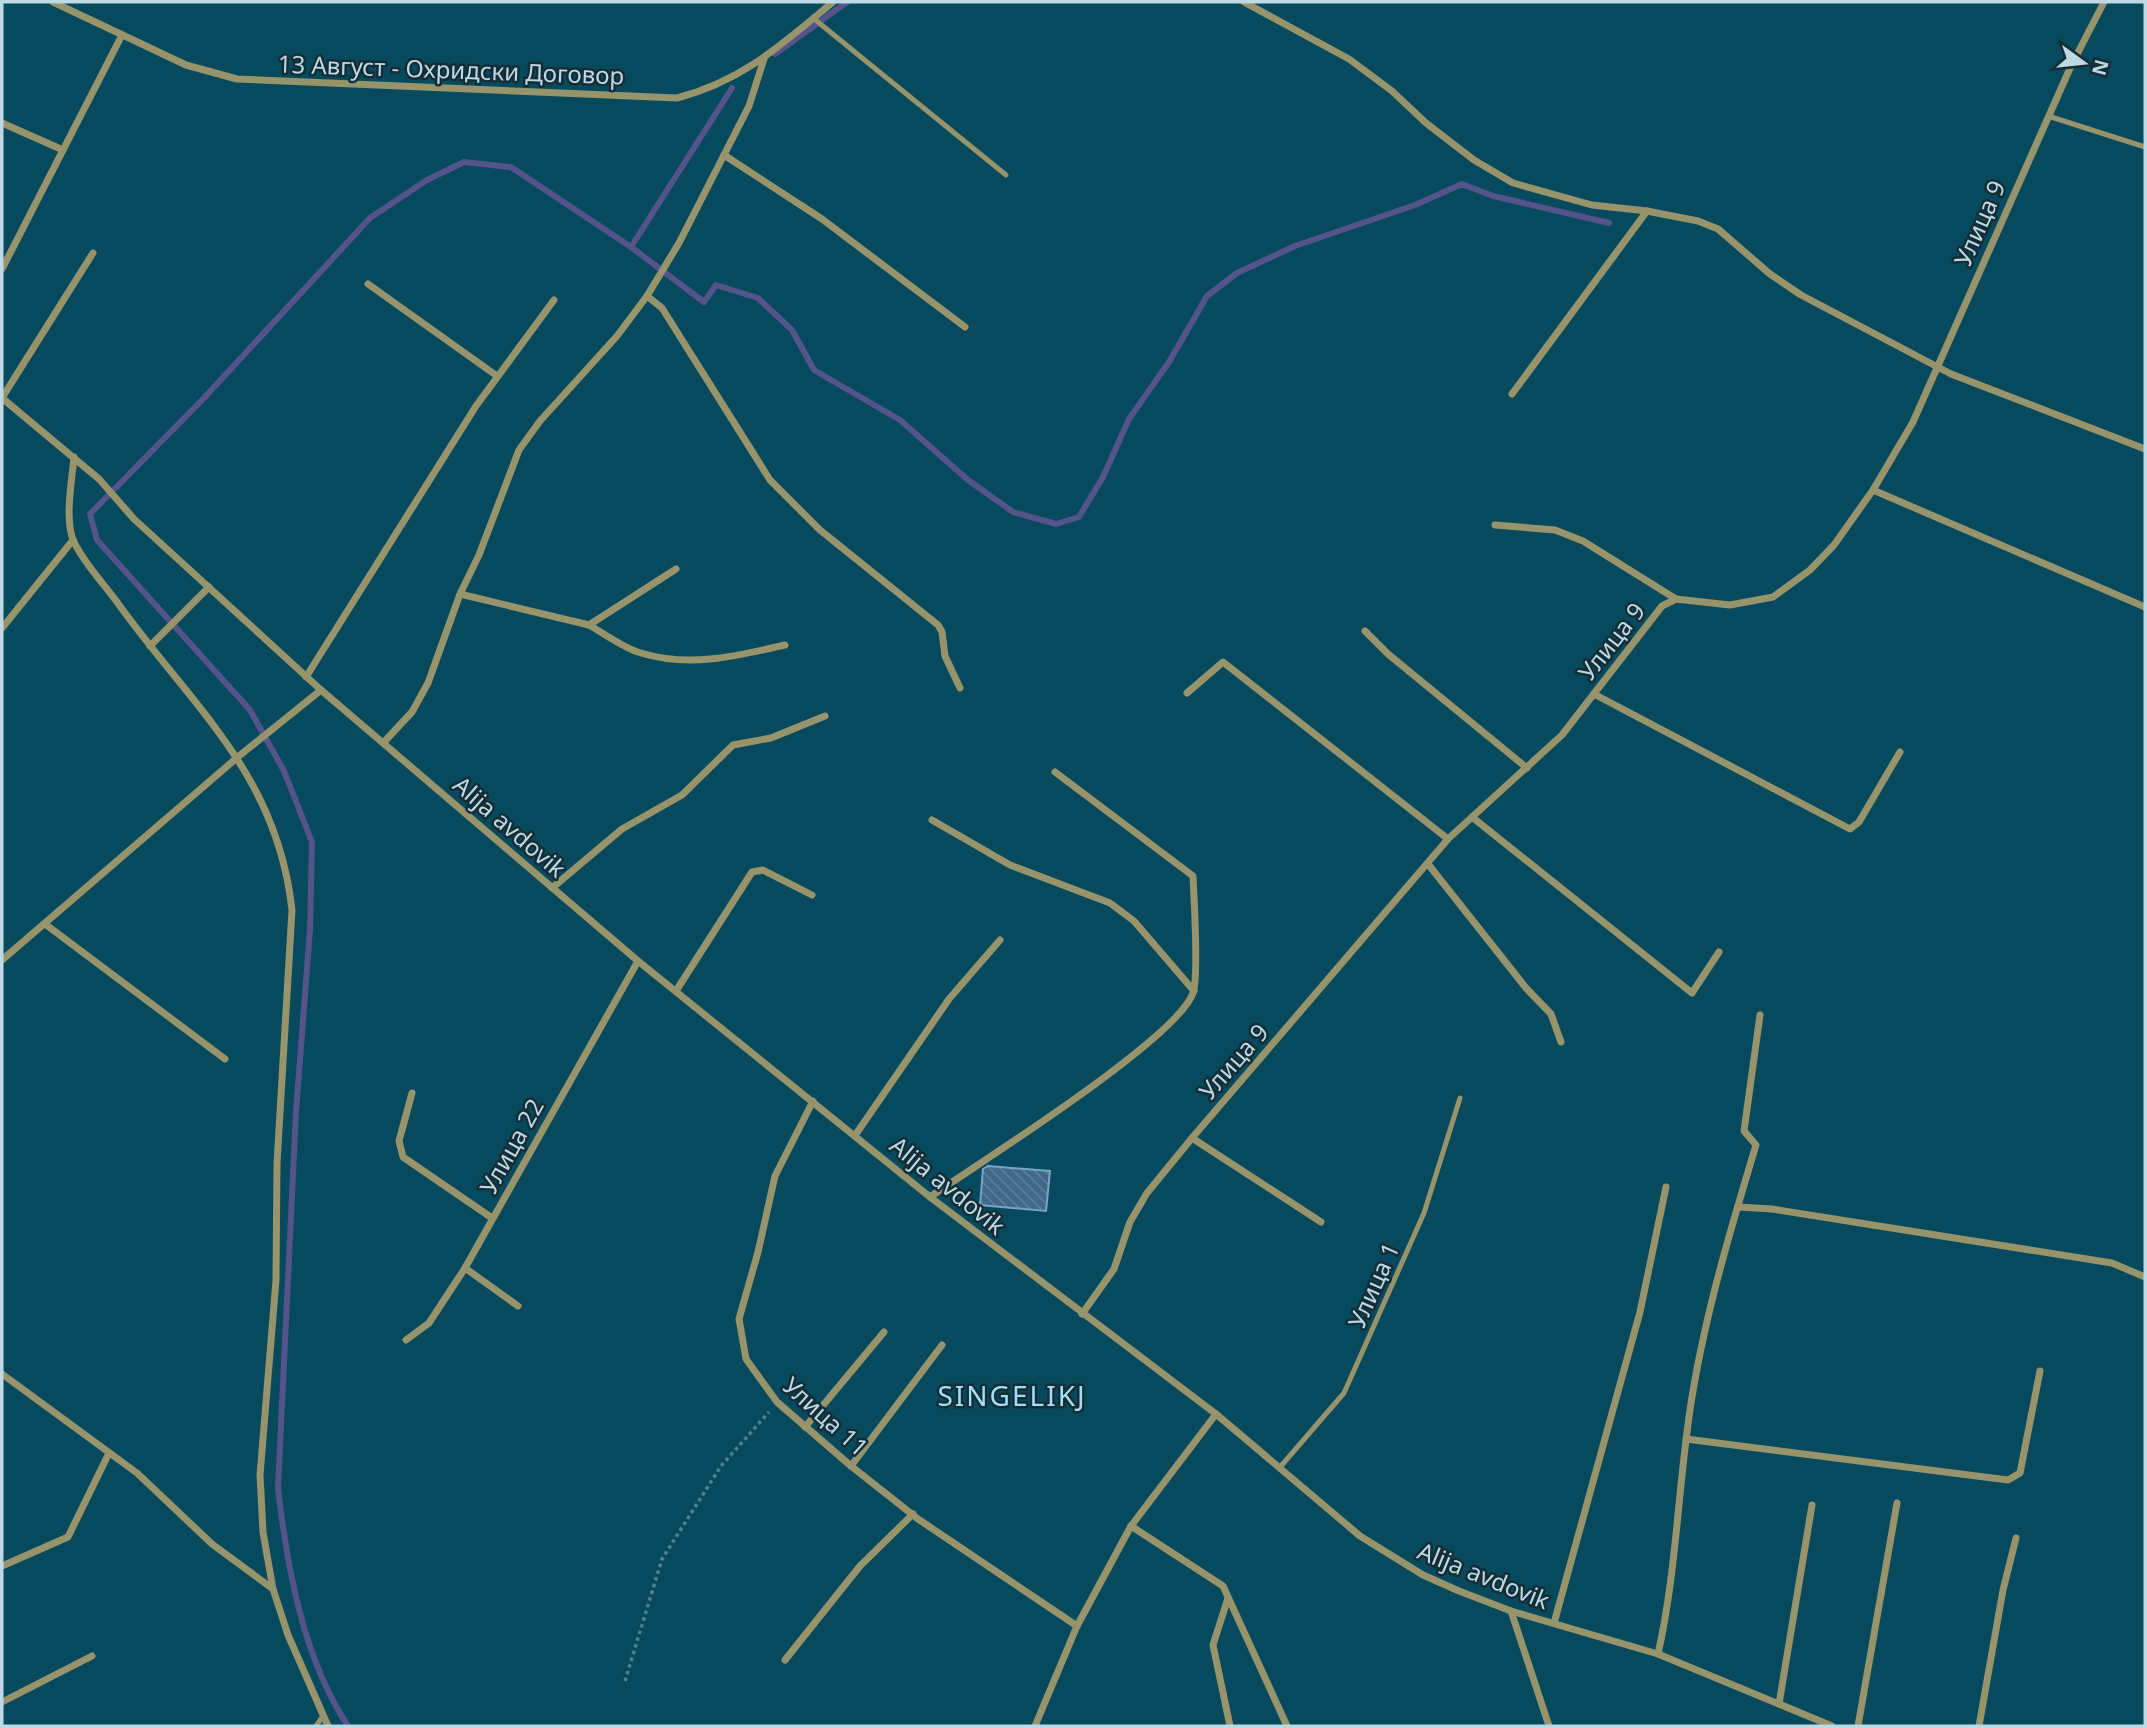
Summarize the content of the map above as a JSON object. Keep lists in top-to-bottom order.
{
  "streets": {
    "street": [
      "13 Август - Охридски Договор",
      "Улица 9",
      "Alija avdovik",
      "Улица 22",
      "Улица 11"
    ],
    "lane": ["Улица 1"]
  },
  "crossings": [
    ["Улица 9", "Alija avdovik"],
    ["Alija avdovik", "Улица 22"],
    ["Alija avdovik", "Улица 1"],
    ["Alija avdovik", "Улица 11"]
  ],
  "districts": ["SINGELIKJ"],
  "north": "right"
}
